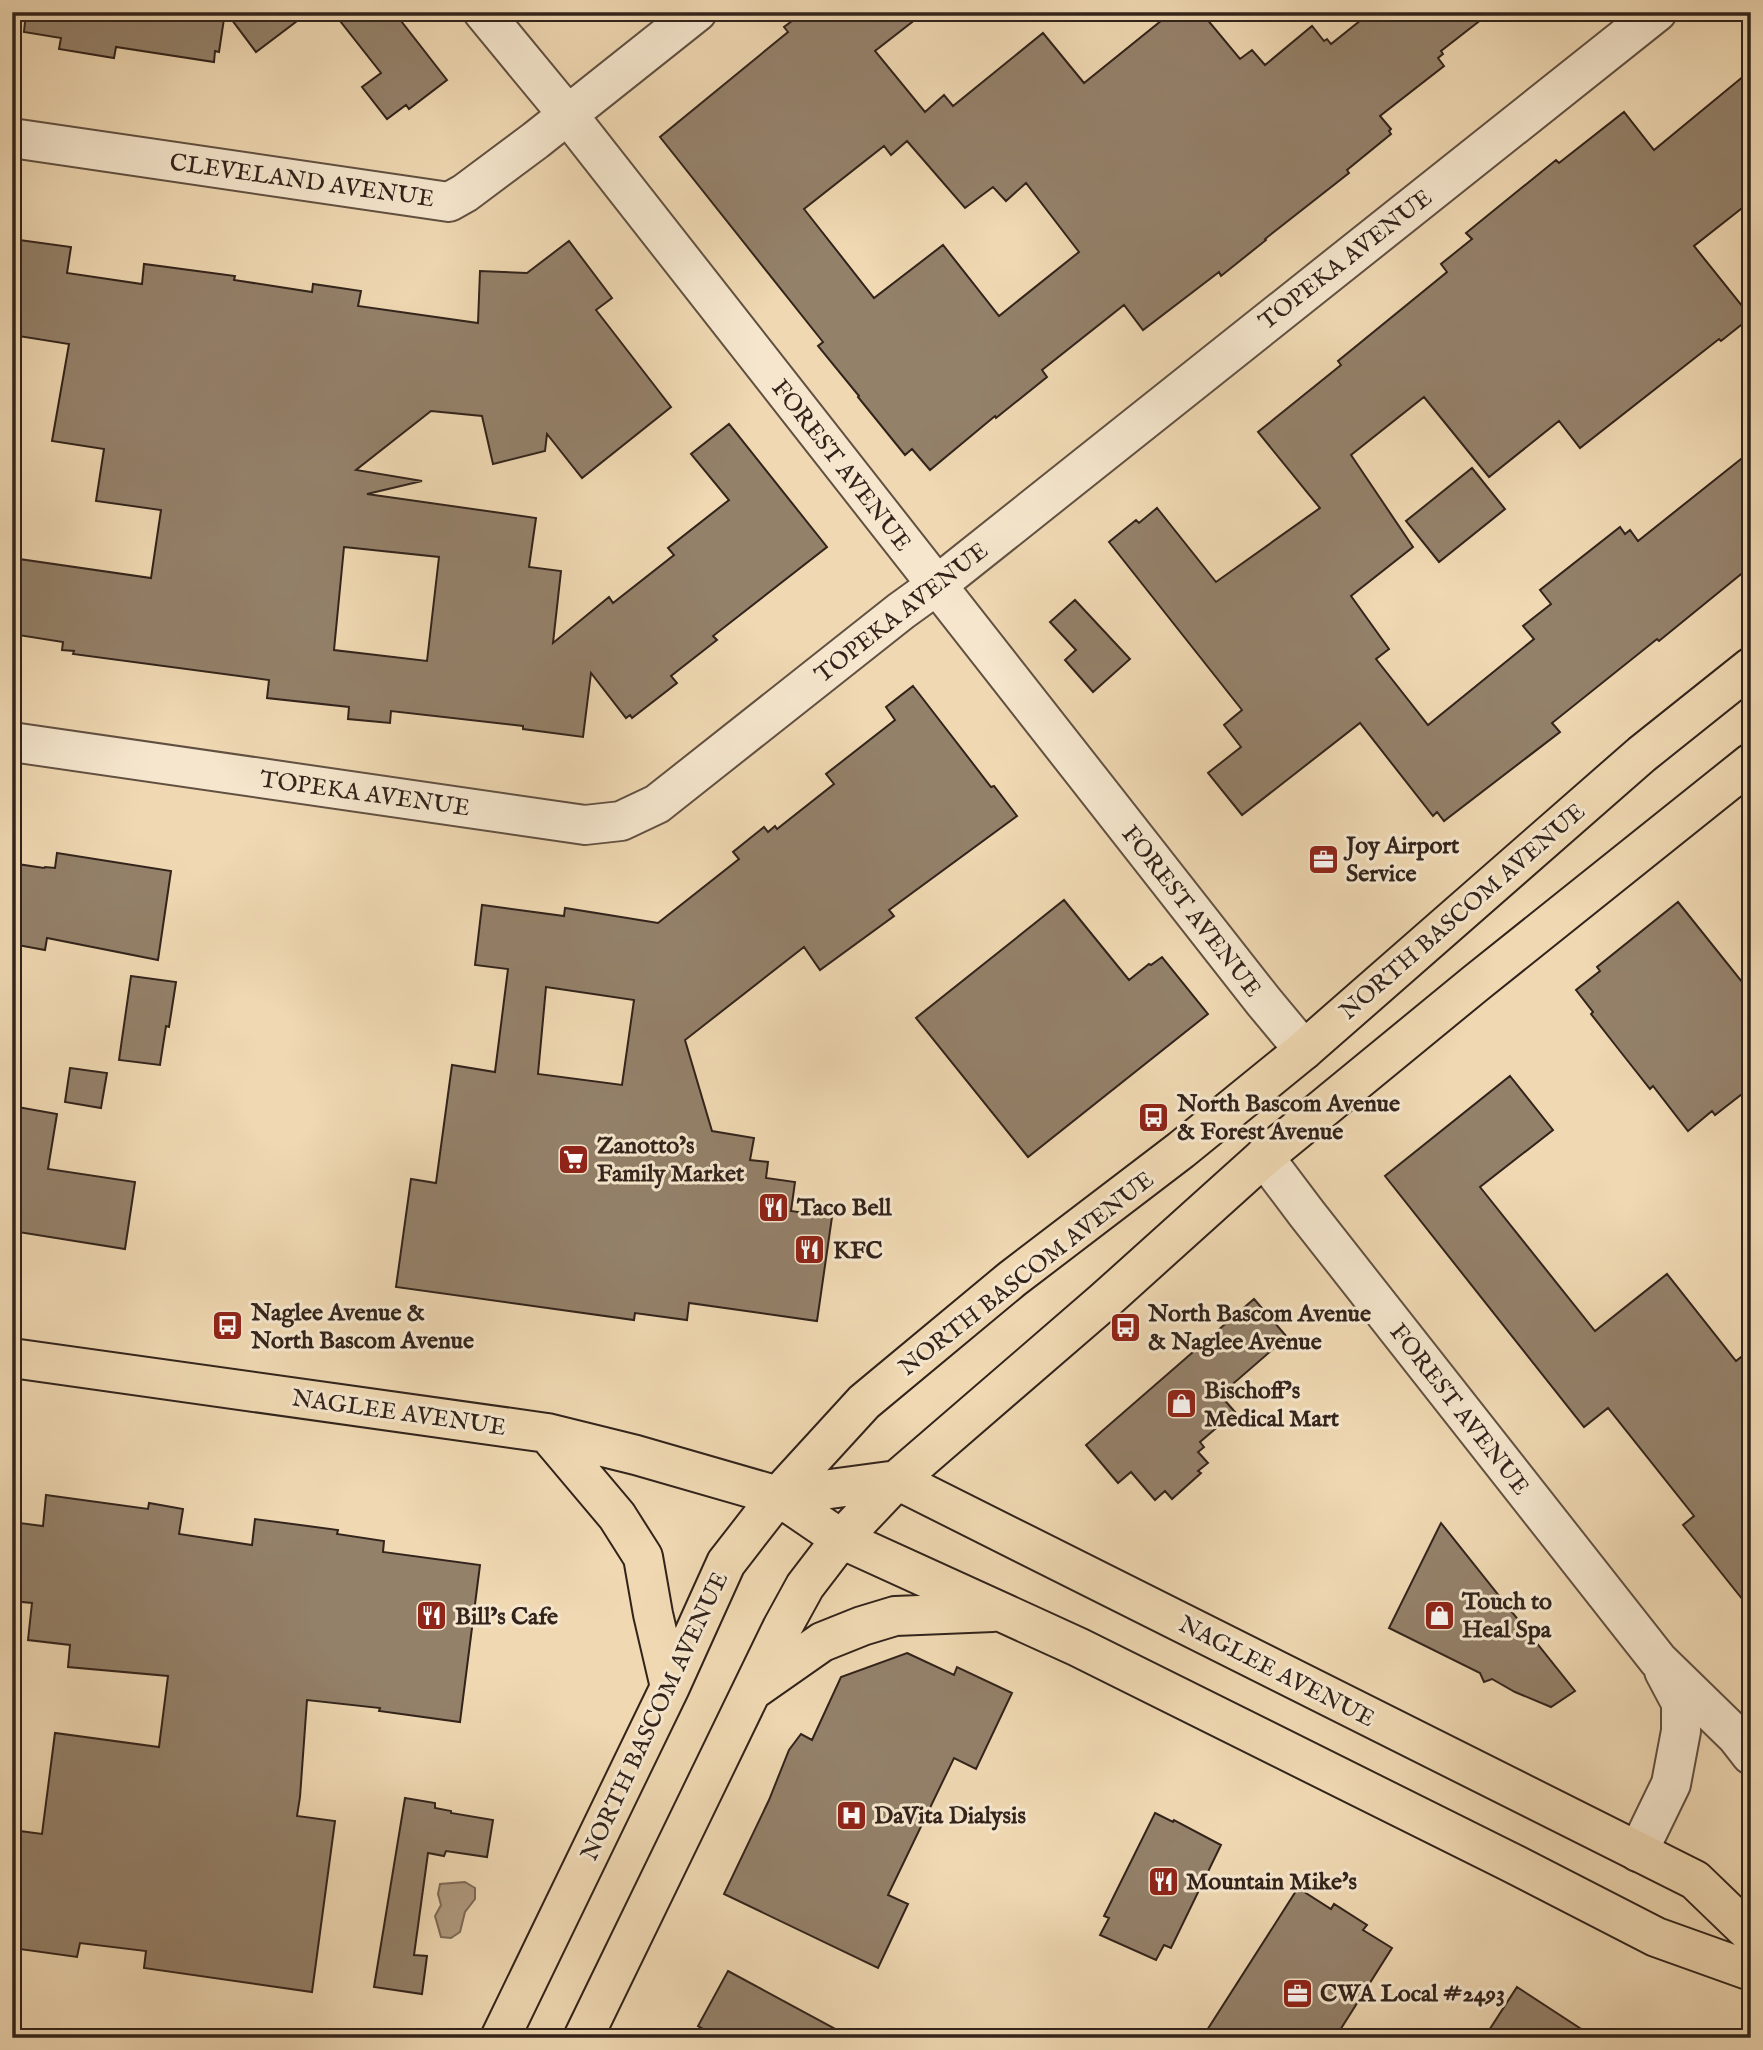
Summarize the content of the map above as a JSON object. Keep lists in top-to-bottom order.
{
  "streets": {
    "main road": ["NORTH BASCOM AVENUE", "NAGLEE AVENUE"],
    "street": ["CLEVELAND AVENUE", "TOPEKA AVENUE", "FOREST AVENUE"]
  },
  "crossings": [
    ["CLEVELAND AVENUE", "FOREST AVENUE"],
    ["TOPEKA AVENUE", "FOREST AVENUE"],
    ["FOREST AVENUE", "NORTH BASCOM AVENUE"],
    ["FOREST AVENUE", "NAGLEE AVENUE"],
    ["NORTH BASCOM AVENUE", "NAGLEE AVENUE"]
  ],
  "places": {
    "office": ["Joy Airport Service", "CWA Local #2493"],
    "bus stop": ["North Bascom Avenue & Forest Avenue", "Naglee Avenue & North Bascom Avenue", "North Bascom Avenue & Naglee Avenue"],
    "supermarket": ["Zanotto’s Family Market"],
    "restaurant": [
      "Taco Bell",
      "KFC",
      "Bill’s Cafe",
      "Mountain Mike's"
    ],
    "shop": ["Bischoff’s Medical Mart", "Touch to Heal Spa"],
    "hospital": ["DaVita Dialysis"]
  }
}
